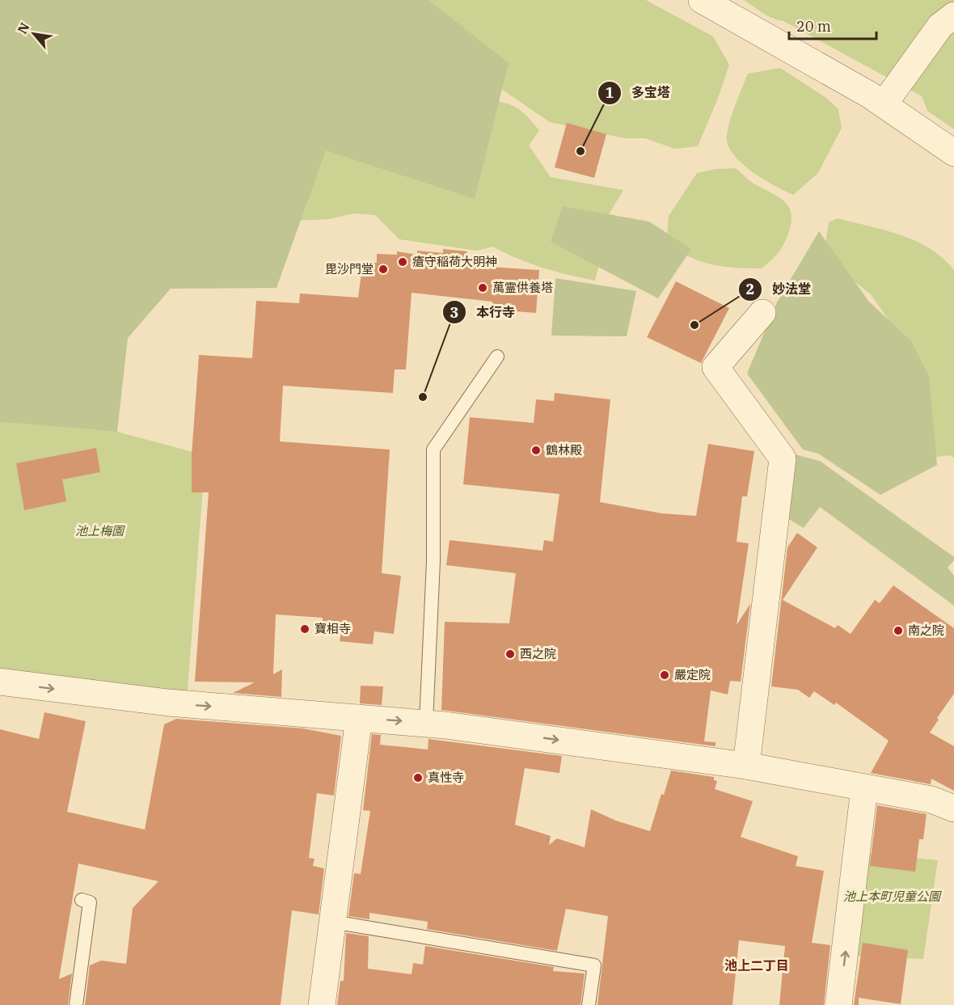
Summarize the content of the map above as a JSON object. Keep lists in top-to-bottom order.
{
  "districts": ["池上二丁目"],
  "parks": ["池上梅園", "池上本町児童公園"],
  "places": [
    "多宝塔",
    "瘡守稲荷大明神",
    "毘沙門堂",
    "萬霊供養塔",
    "妙法堂",
    "本行寺",
    "鶴林殿",
    "寶相寺",
    "南之院",
    "西之院",
    "嚴定院",
    "真性寺"
  ],
  "scale_bar": "20 m",
  "north": "top left"
}
